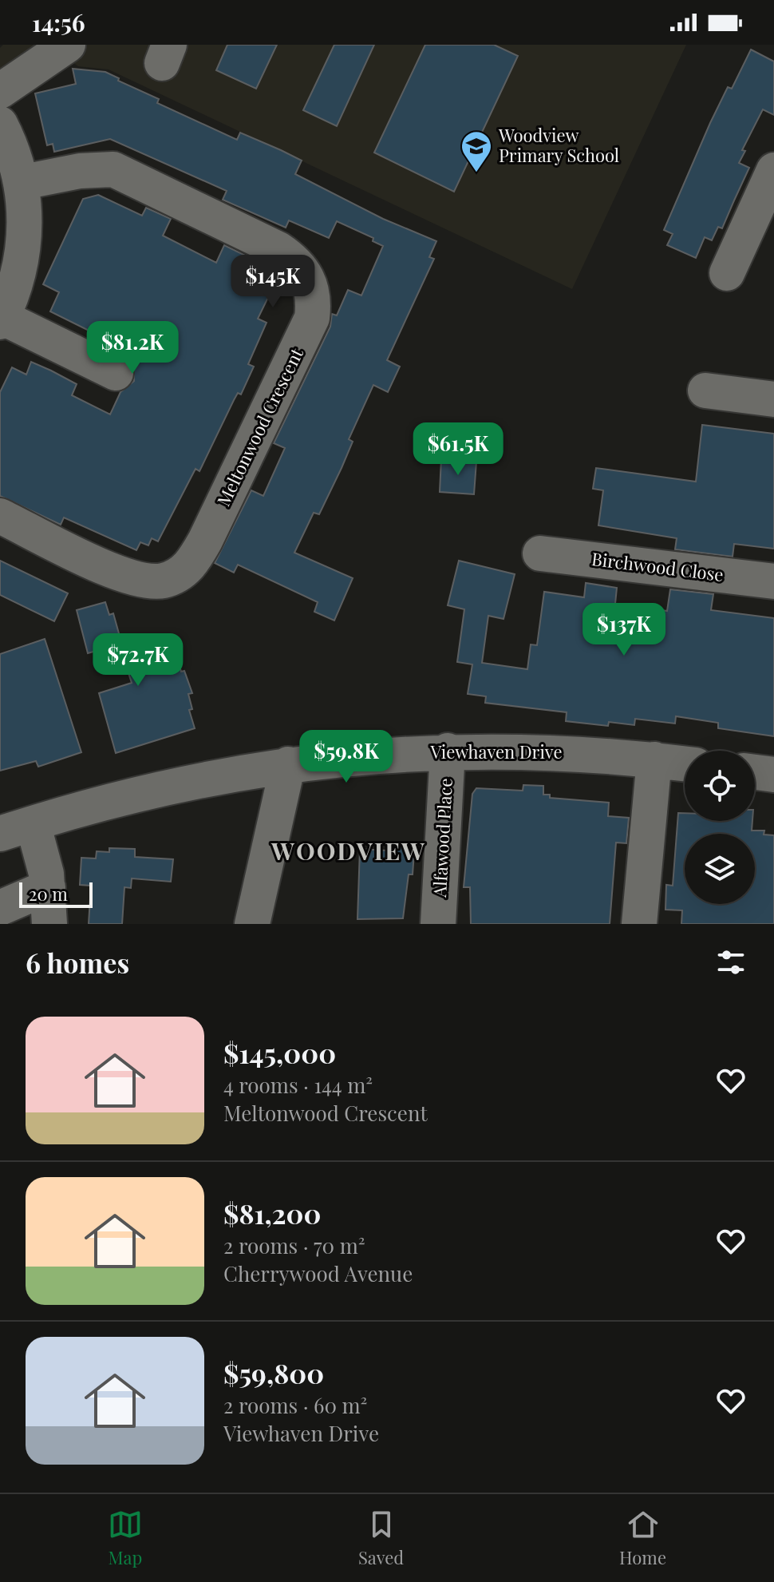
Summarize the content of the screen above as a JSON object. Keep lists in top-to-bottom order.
{
  "streets": {
    "street": [
      "Meltonwood Crescent",
      "Birchwood Close",
      "Viewhaven Drive",
      "Alfawood Place"
    ]
  },
  "crossings": [
    ["Viewhaven Drive", "Alfawood Place"]
  ],
  "districts": ["WOODVIEW"],
  "places": {
    "school or university": ["Woodview Primary School"]
  },
  "scale_bar": "20 m",
  "page": {
    "status": "14:56",
    "price": [
      "$145K",
      "$81.2K",
      "$61.5K",
      "$137K",
      "$72.7K",
      "$59.8K"
    ],
    "scale": "20 m",
    "heading": "6 homes",
    "list": [
      {
        "name": "$145,000",
        "note": "4 rooms · 144 m² · Meltonwood Crescent"
      },
      {
        "name": "$81,200",
        "note": "2 rooms · 70 m² · Cherrywood Avenue"
      },
      {
        "name": "$59,800",
        "note": "2 rooms · 60 m² · Viewhaven Drive"
      }
    ],
    "tabs": ["Map", "Saved", "Home"]
  }
}
